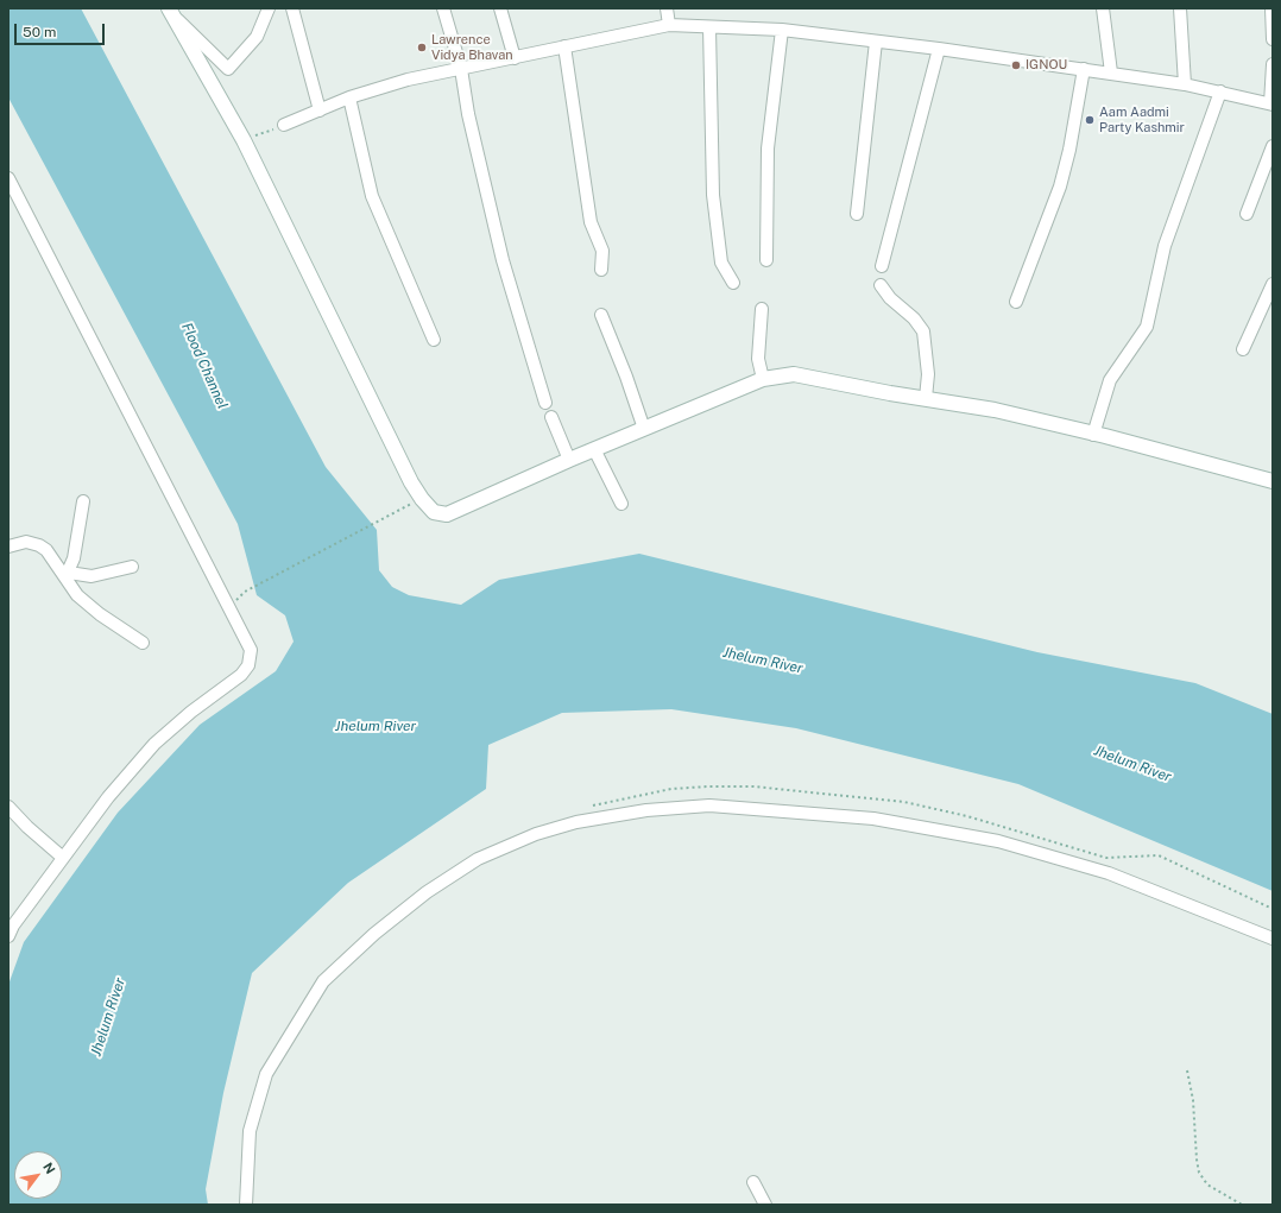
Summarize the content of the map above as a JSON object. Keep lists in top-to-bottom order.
{
  "water": ["Flood Channel", "Jhelum River"],
  "places": ["Lawrence Vidya Bhavan", "IGNOU", "Aam Aadmi Party Kashmir"],
  "scale_bar": "50 m",
  "north": "top right"
}
